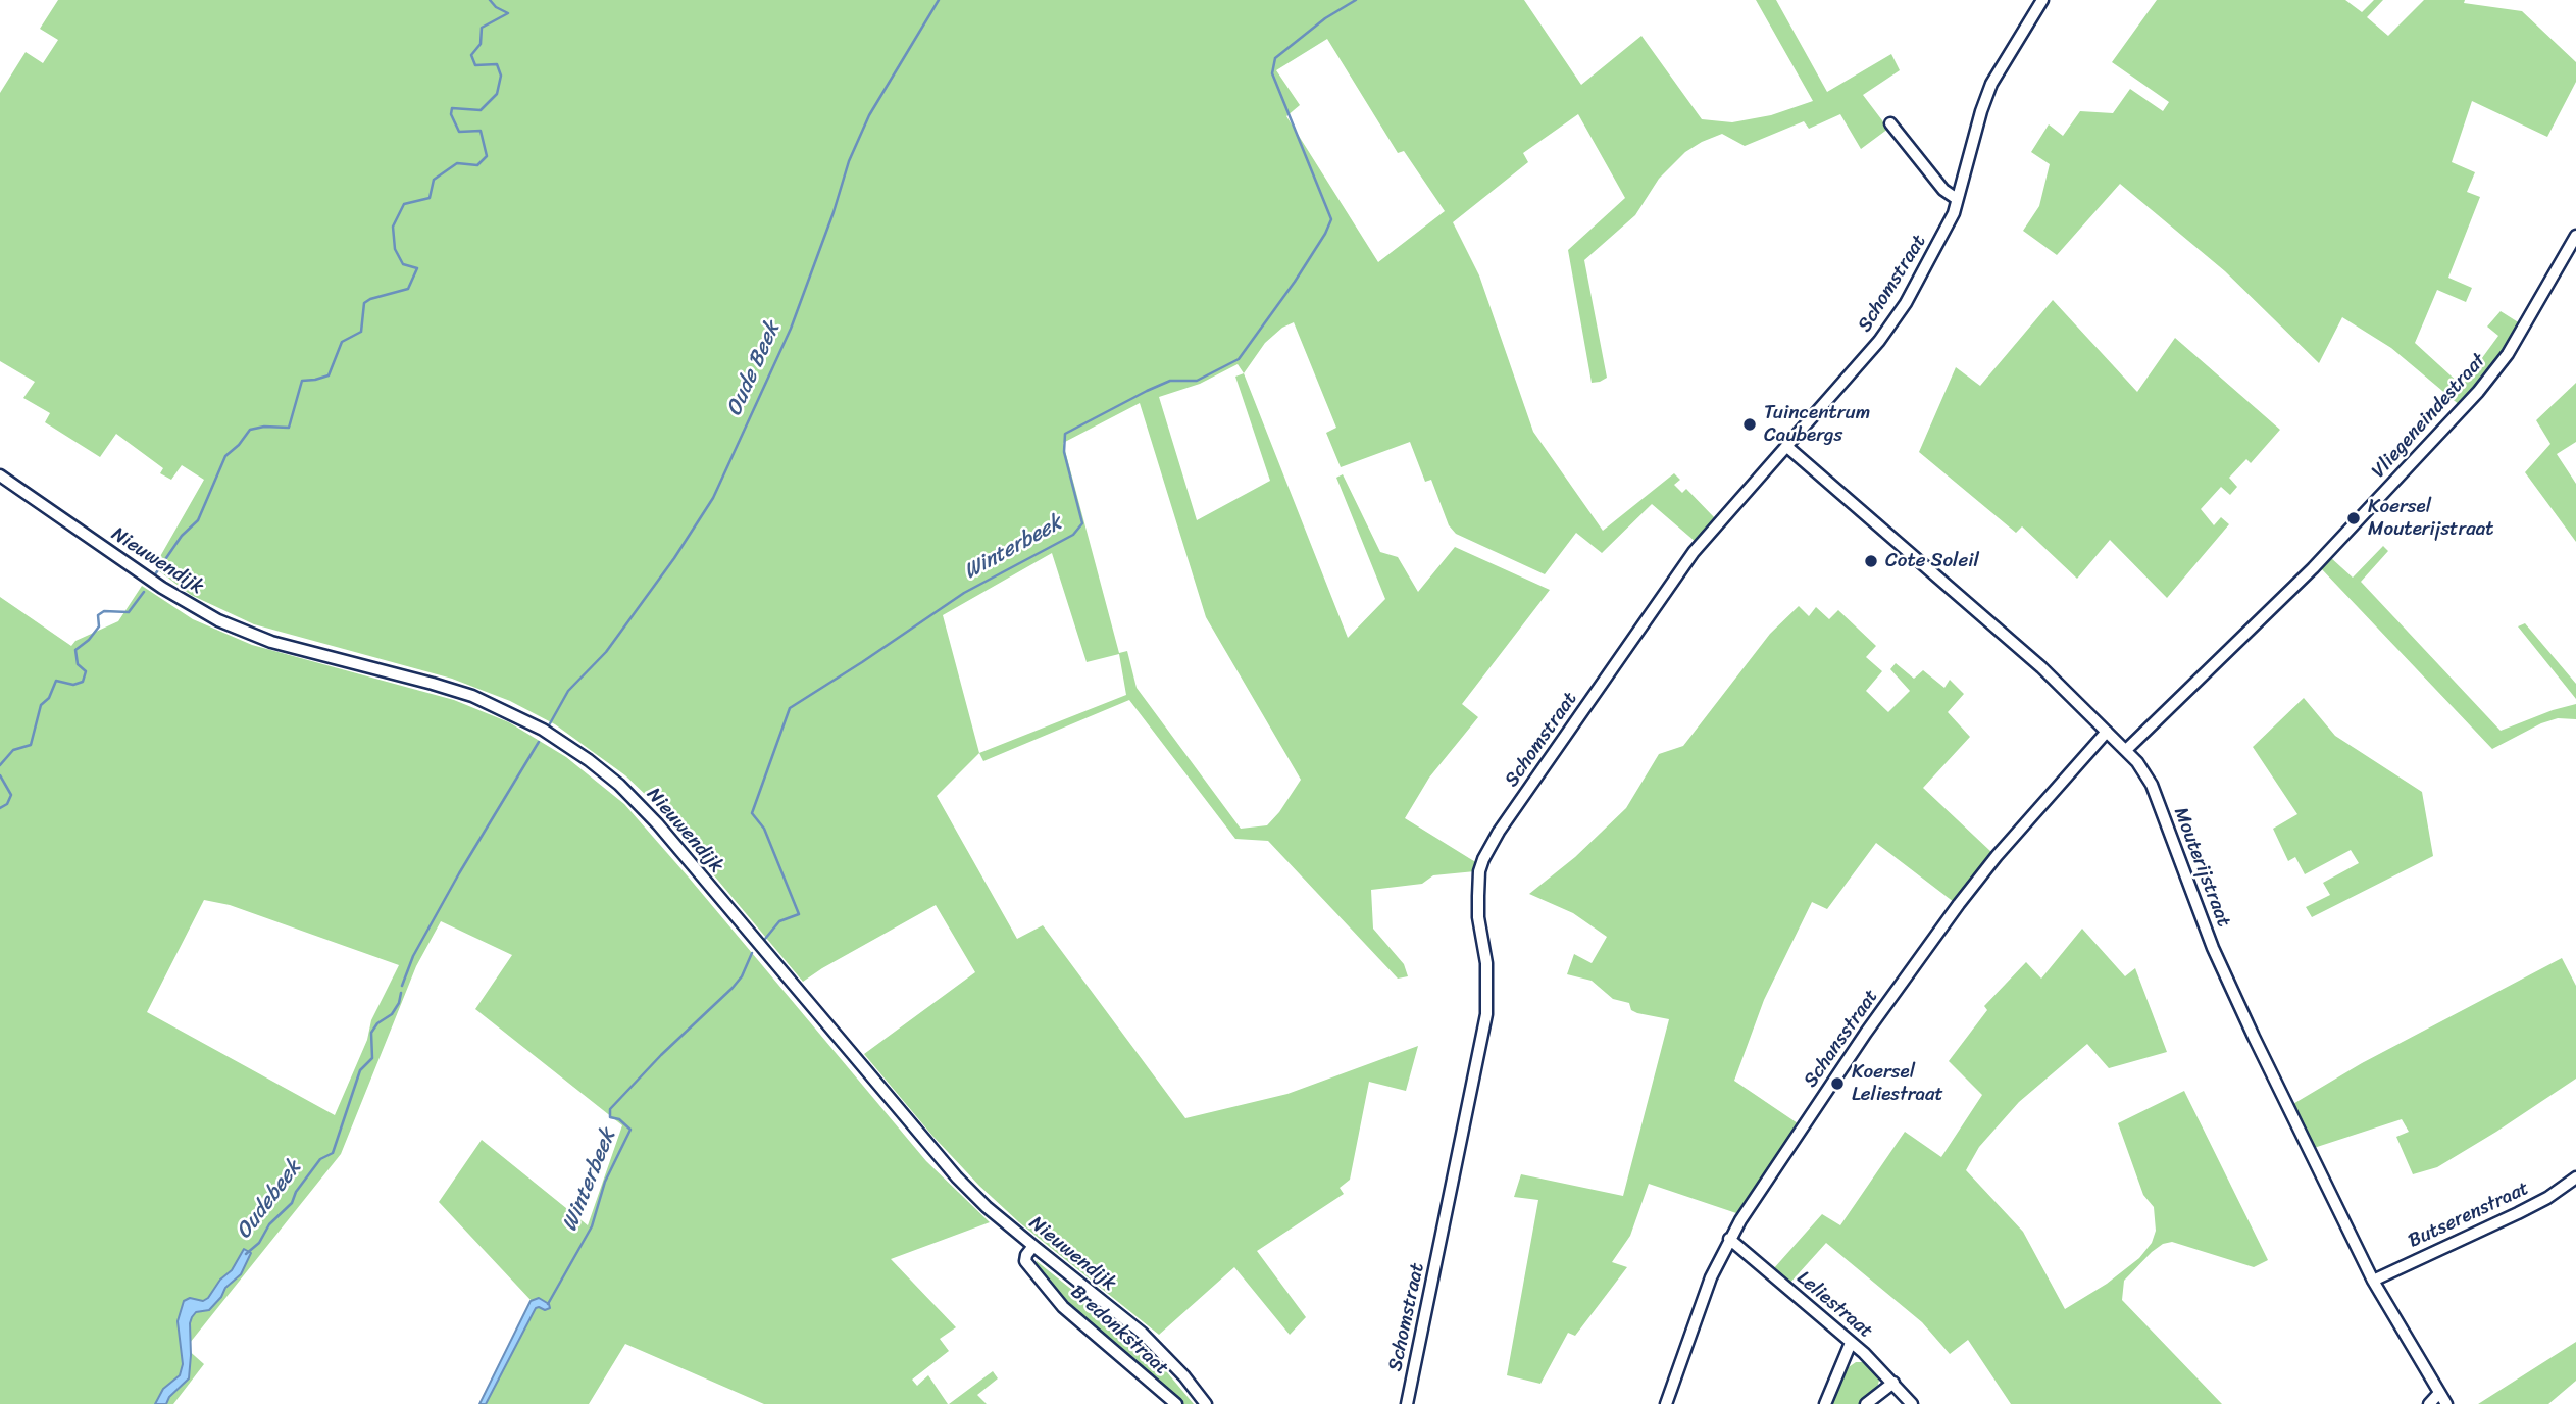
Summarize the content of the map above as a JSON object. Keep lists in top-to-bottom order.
{
  "streets": {
    "street": [
      "Schomstraat",
      "Vliegeneindestraat",
      "Nieuwendijk",
      "Mouterijstraat",
      "Schansstraat",
      "Butserenstraat",
      "Leliestraat",
      "Bredonkstraat"
    ]
  },
  "crossings": [
    ["Schomstraat", "Mouterijstraat"],
    ["Vliegeneindestraat", "Mouterijstraat"],
    ["Nieuwendijk", "Bredonkstraat"],
    ["Mouterijstraat", "Schansstraat"],
    ["Mouterijstraat", "Butserenstraat"],
    ["Schansstraat", "Leliestraat"]
  ],
  "water": ["Oude Beek", "Winterbeek", "Oudebeek"],
  "places": [
    "Tuincentrum Caubergs",
    "Koersel Mouterijstraat",
    "Cote Soleil",
    "Koersel Leliestraat"
  ]
}
